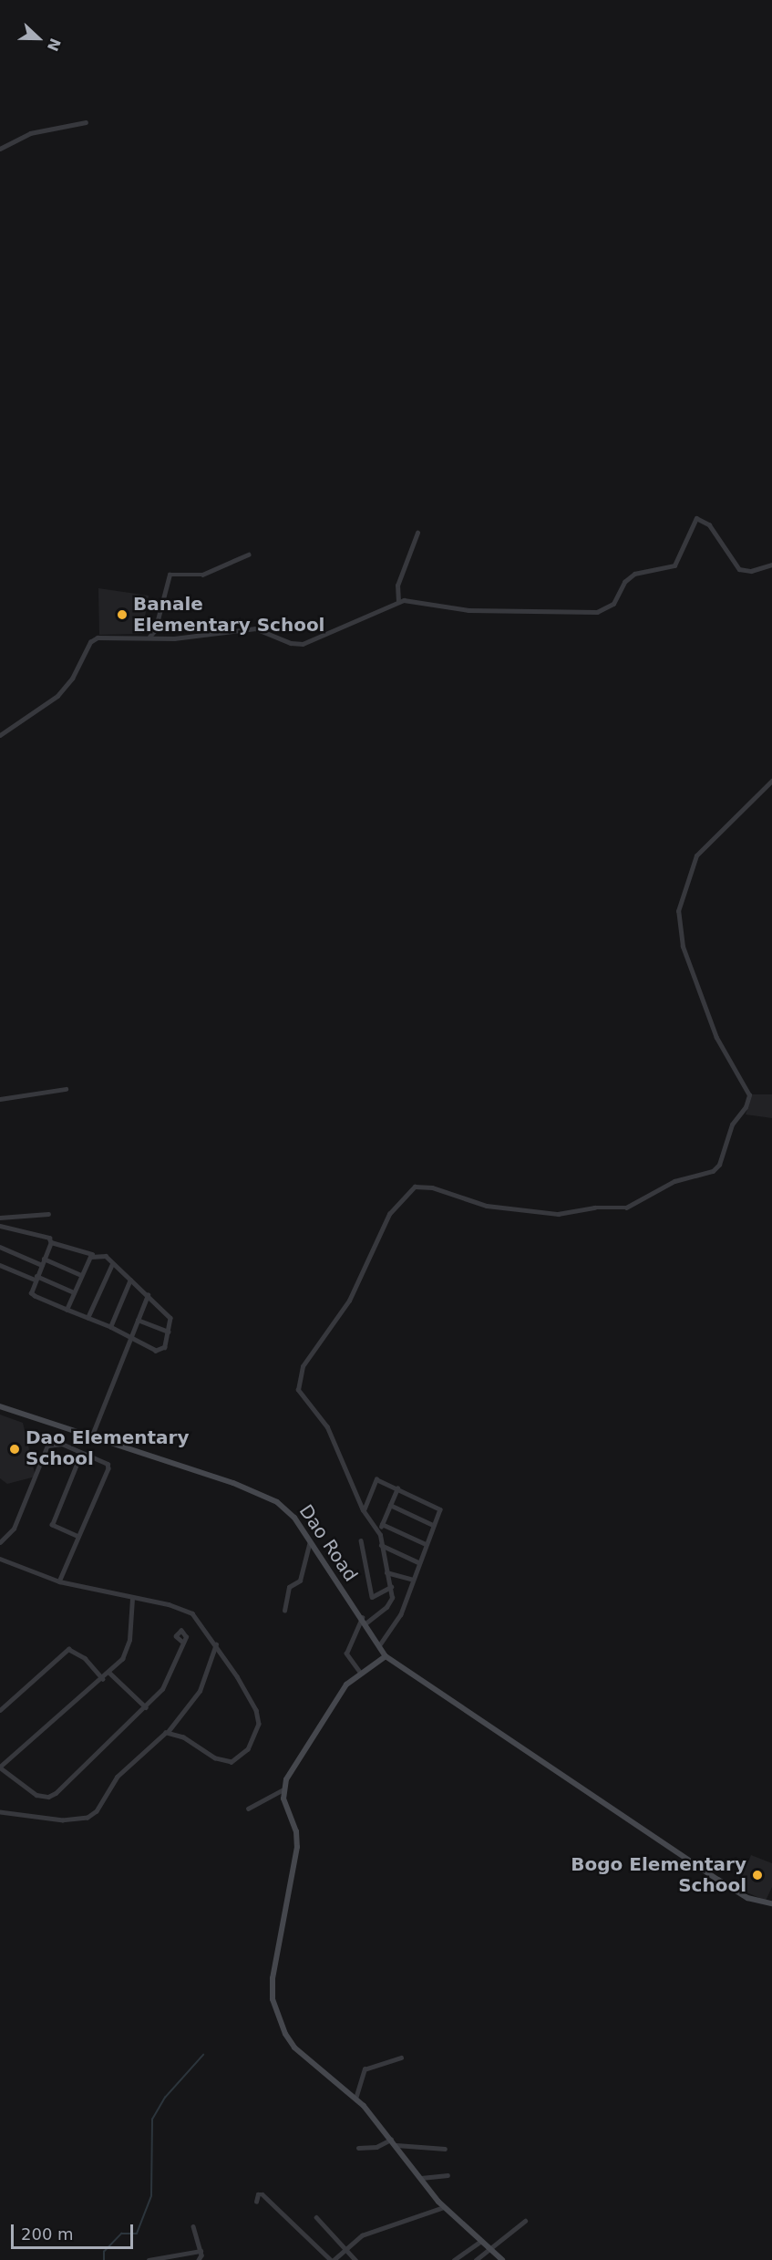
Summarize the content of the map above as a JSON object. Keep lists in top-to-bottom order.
{
  "streets": {
    "street": ["Dao Road"]
  },
  "places": ["Banale Elementary School", "Dao Elementary School", "Bogo Elementary School"],
  "scale_bar": "200 m",
  "north": "right"
}
